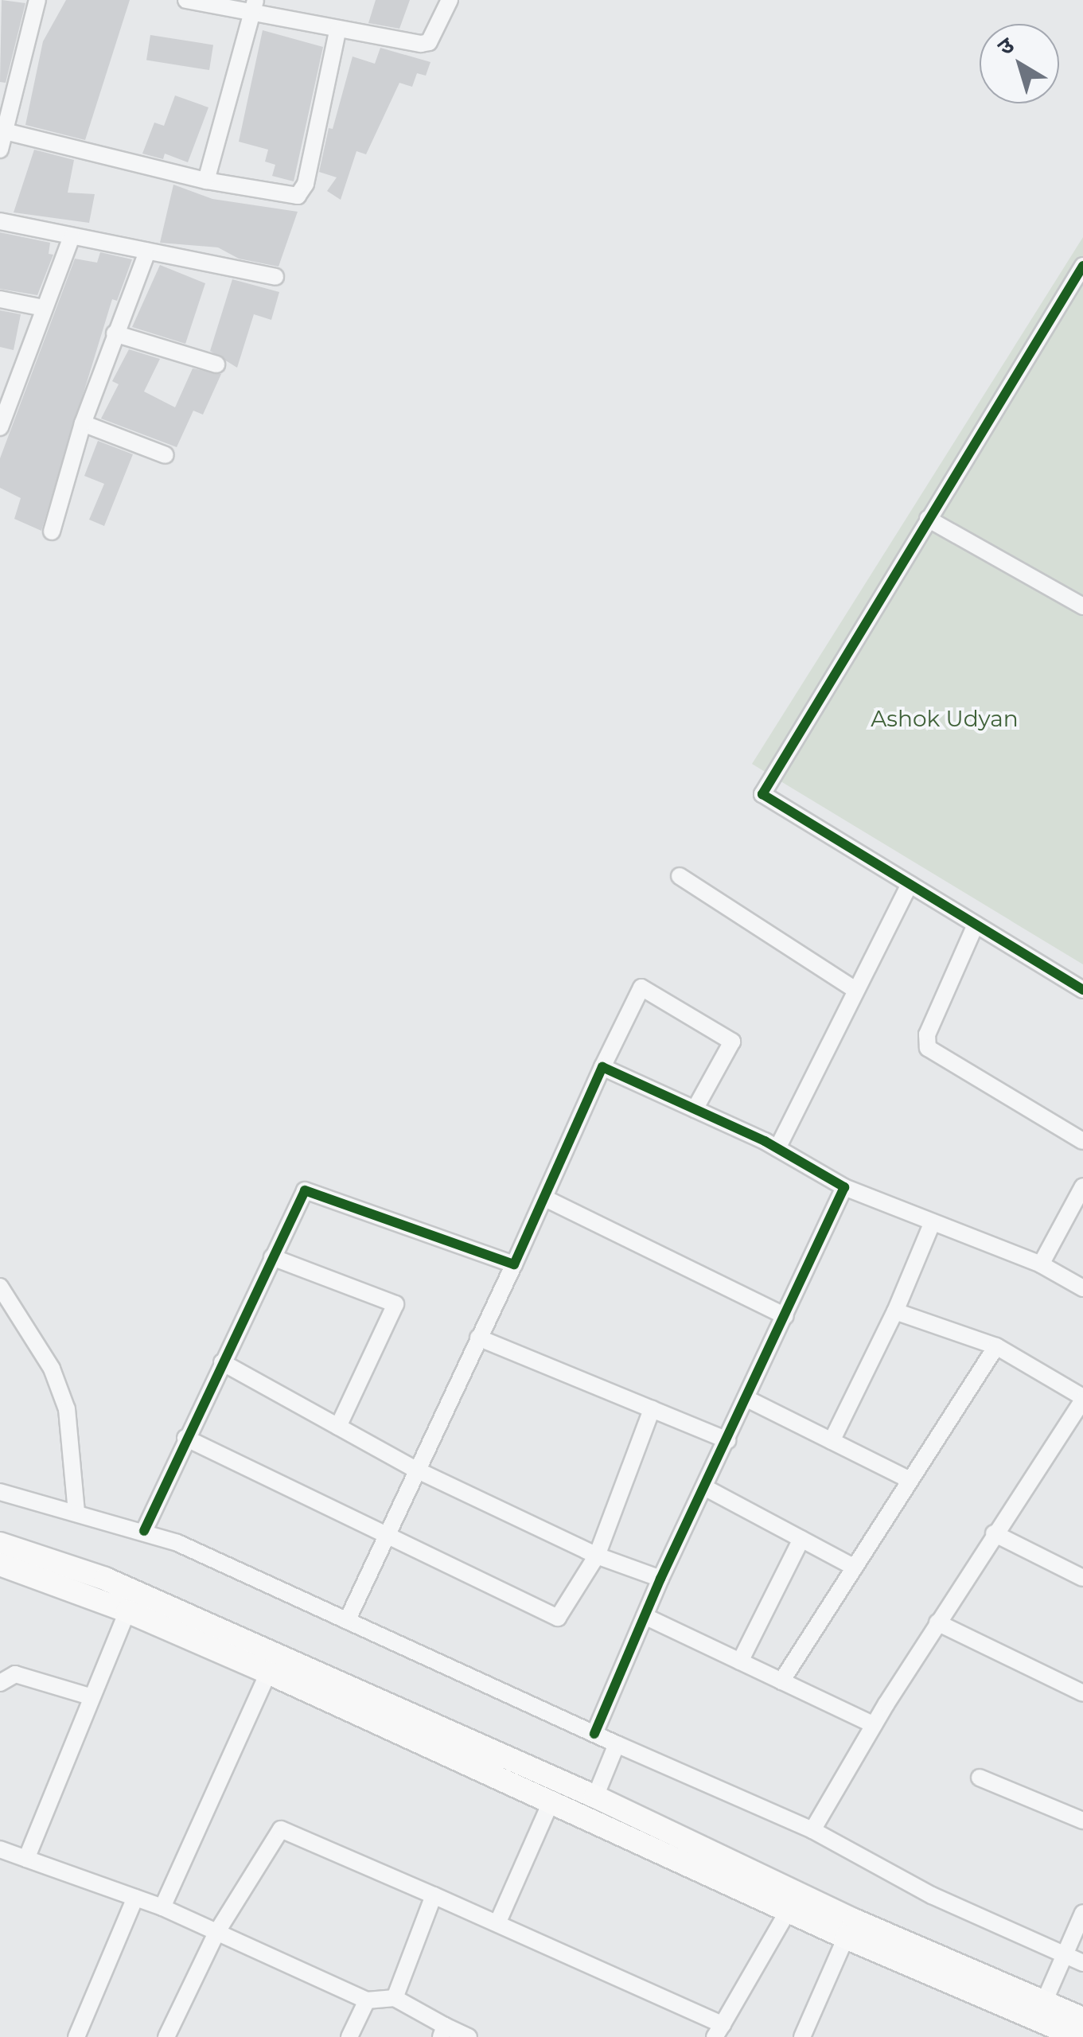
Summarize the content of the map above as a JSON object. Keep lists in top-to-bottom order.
{
  "parks": ["Ashok Udyan"],
  "north": "top left"
}
